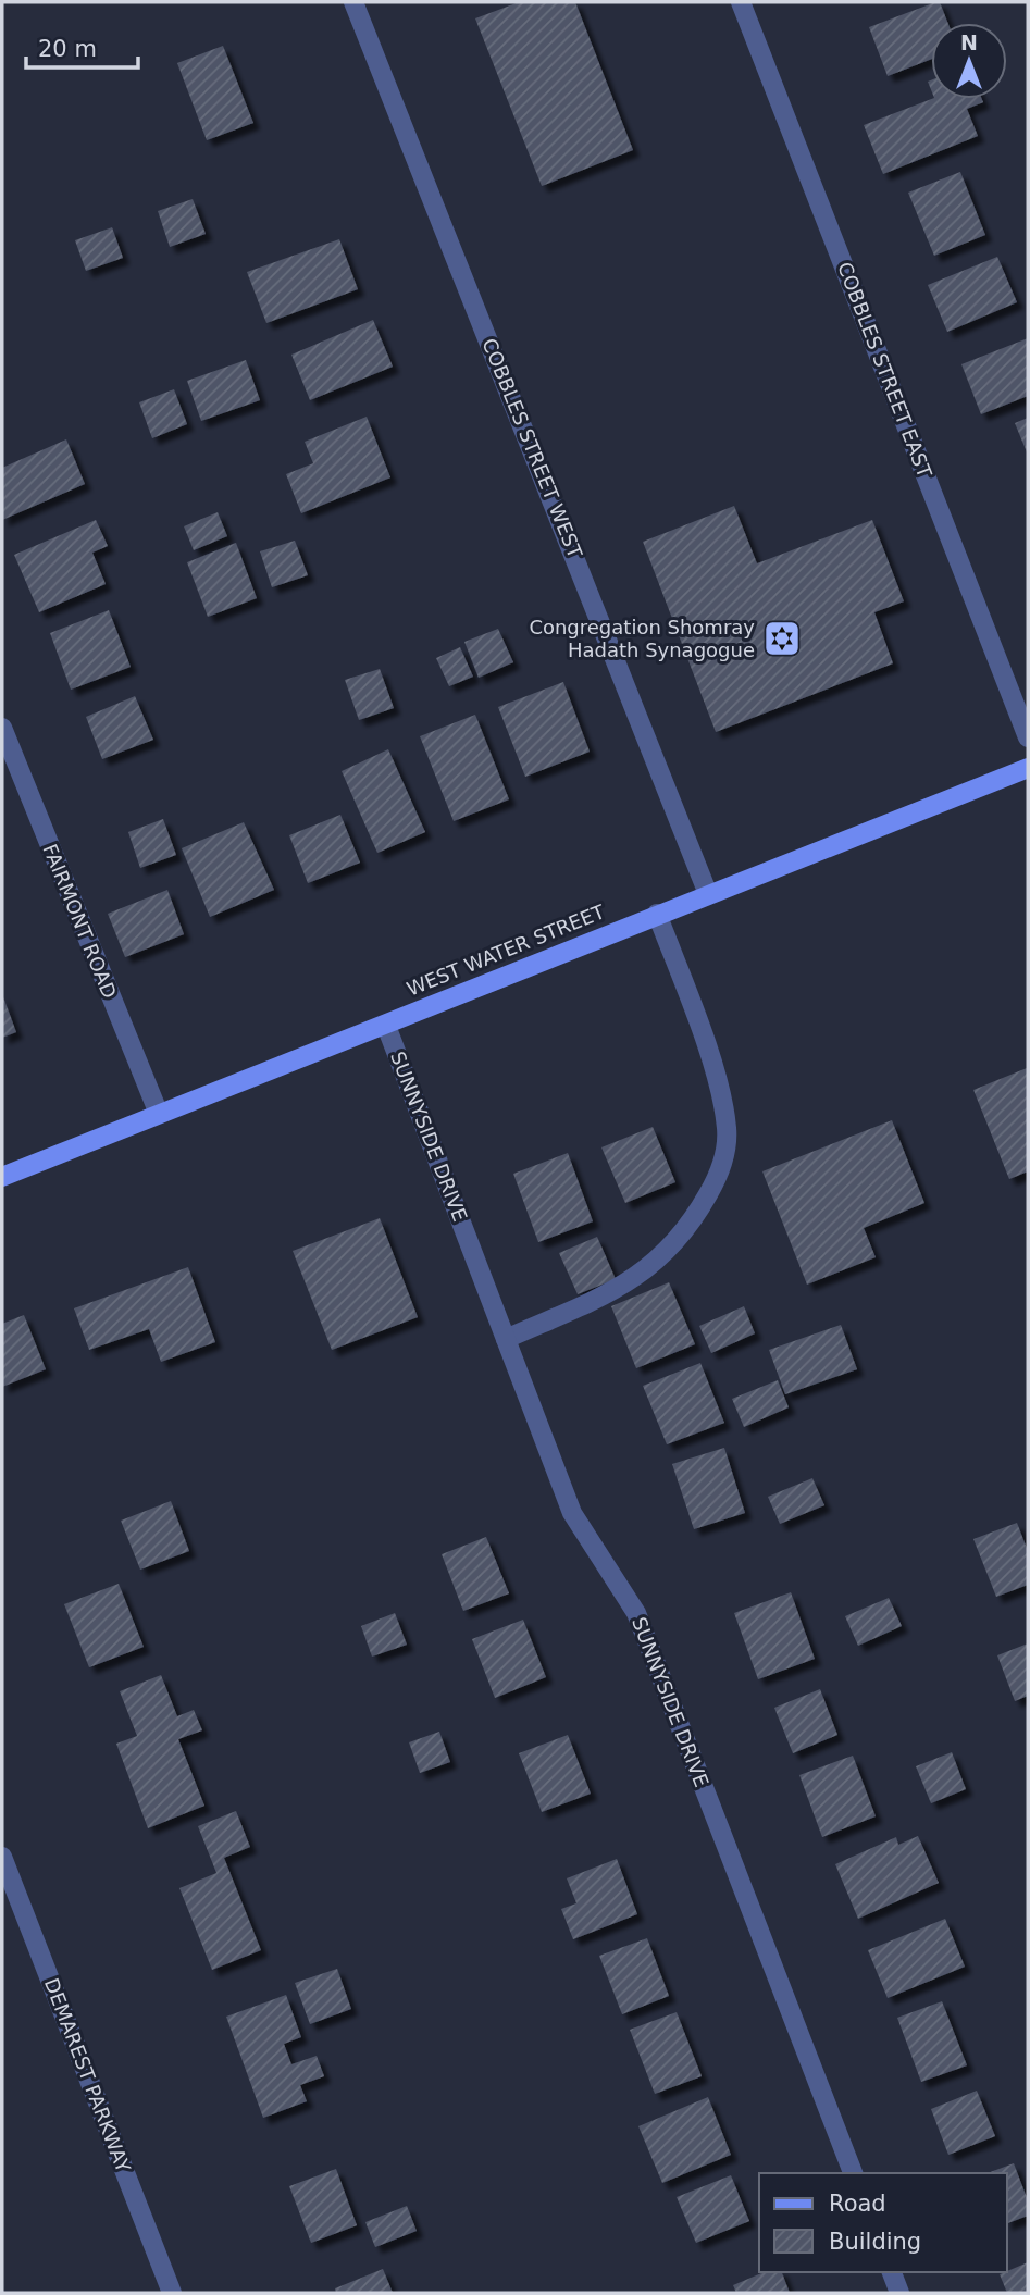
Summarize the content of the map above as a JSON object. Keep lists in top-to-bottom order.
{
  "streets": {
    "main road": ["WEST WATER STREET"],
    "street": [
      "COBBLES STREET EAST",
      "COBBLES STREET WEST",
      "FAIRMONT ROAD",
      "SUNNYSIDE DRIVE",
      "DEMAREST PARKWAY"
    ]
  },
  "crossings": [
    ["COBBLES STREET WEST", "WEST WATER STREET"],
    ["FAIRMONT ROAD", "WEST WATER STREET"],
    ["WEST WATER STREET", "SUNNYSIDE DRIVE"]
  ],
  "places": {
    "synagogue": ["Congregation Shomray Hadath Synagogue"]
  },
  "legend": ["Road", "Building"],
  "scale_bar": "20 m",
  "north": "top"
}
